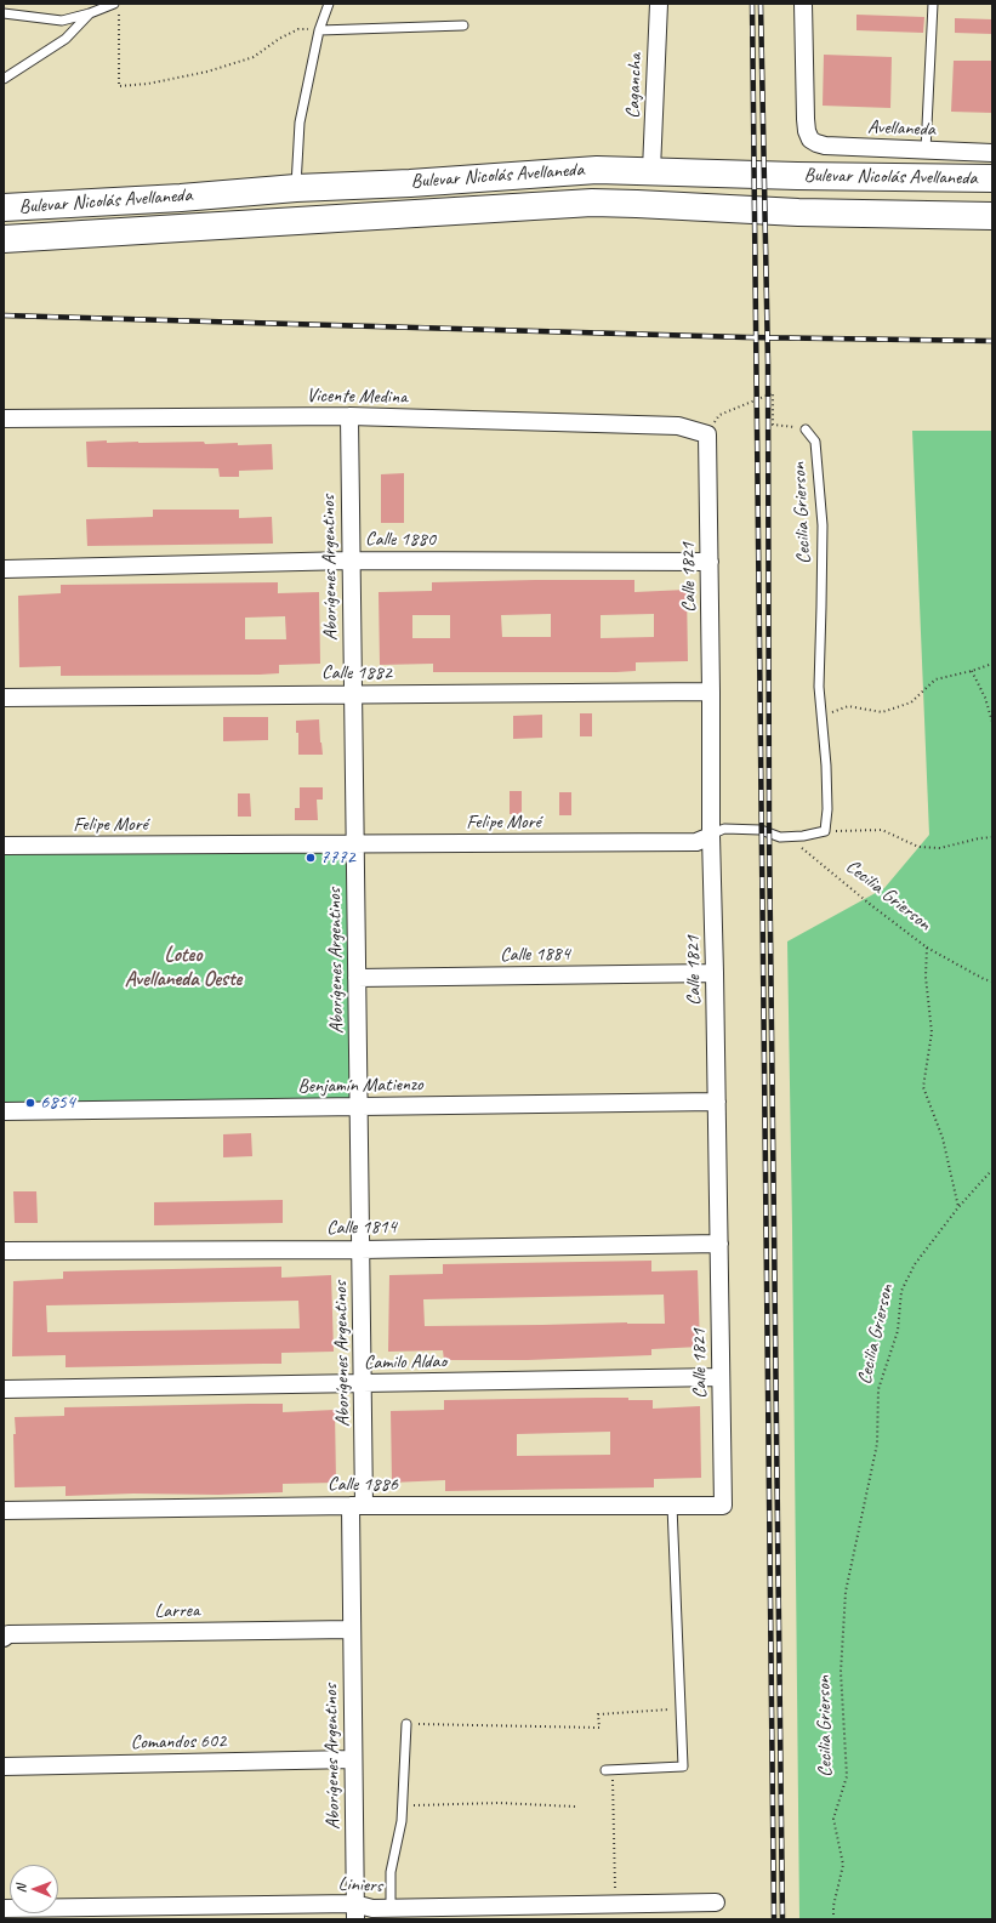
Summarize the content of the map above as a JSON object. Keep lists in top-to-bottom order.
{
  "streets": {
    "main road": ["Bulevar Nicolás Avellaneda"],
    "street": [
      "Cagancha",
      "Avellaneda",
      "Vicente Medina",
      "Calle 1880",
      "Aborígenes Argentinos",
      "Calle 1821",
      "Calle 1882",
      "Felipe Moré",
      "Calle 1884",
      "Benjamín Matienzo",
      "Calle 1814",
      "Camilo Aldao",
      "Calle 1886",
      "Larrea",
      "Comandos 602",
      "Liniers"
    ],
    "lane": ["Cecilia Grierson"]
  },
  "crossings": [
    ["Cagancha", "Bulevar Nicolás Avellaneda"],
    ["Vicente Medina", "Aborígenes Argentinos"],
    ["Vicente Medina", "Calle 1821"],
    ["Cecilia Grierson", "Felipe Moré"],
    ["Calle 1880", "Aborígenes Argentinos"],
    ["Calle 1880", "Calle 1821"],
    ["Aborígenes Argentinos", "Calle 1882"],
    ["Aborígenes Argentinos", "Felipe Moré"],
    ["Aborígenes Argentinos", "Calle 1884"],
    ["Aborígenes Argentinos", "Benjamín Matienzo"],
    ["Aborígenes Argentinos", "Calle 1814"],
    ["Aborígenes Argentinos", "Camilo Aldao"],
    ["Aborígenes Argentinos", "Calle 1886"],
    ["Aborígenes Argentinos", "Larrea"],
    ["Aborígenes Argentinos", "Comandos 602"],
    ["Aborígenes Argentinos", "Liniers"],
    ["Calle 1821", "Calle 1882"],
    ["Calle 1821", "Felipe Moré"],
    ["Calle 1821", "Calle 1884"],
    ["Calle 1821", "Benjamín Matienzo"],
    ["Calle 1821", "Calle 1814"],
    ["Calle 1821", "Camilo Aldao"],
    ["Calle 1821", "Calle 1886"]
  ],
  "districts": ["Loteo Avellaneda Oeste"],
  "places": ["7772", "6854"],
  "north": "left"
}
